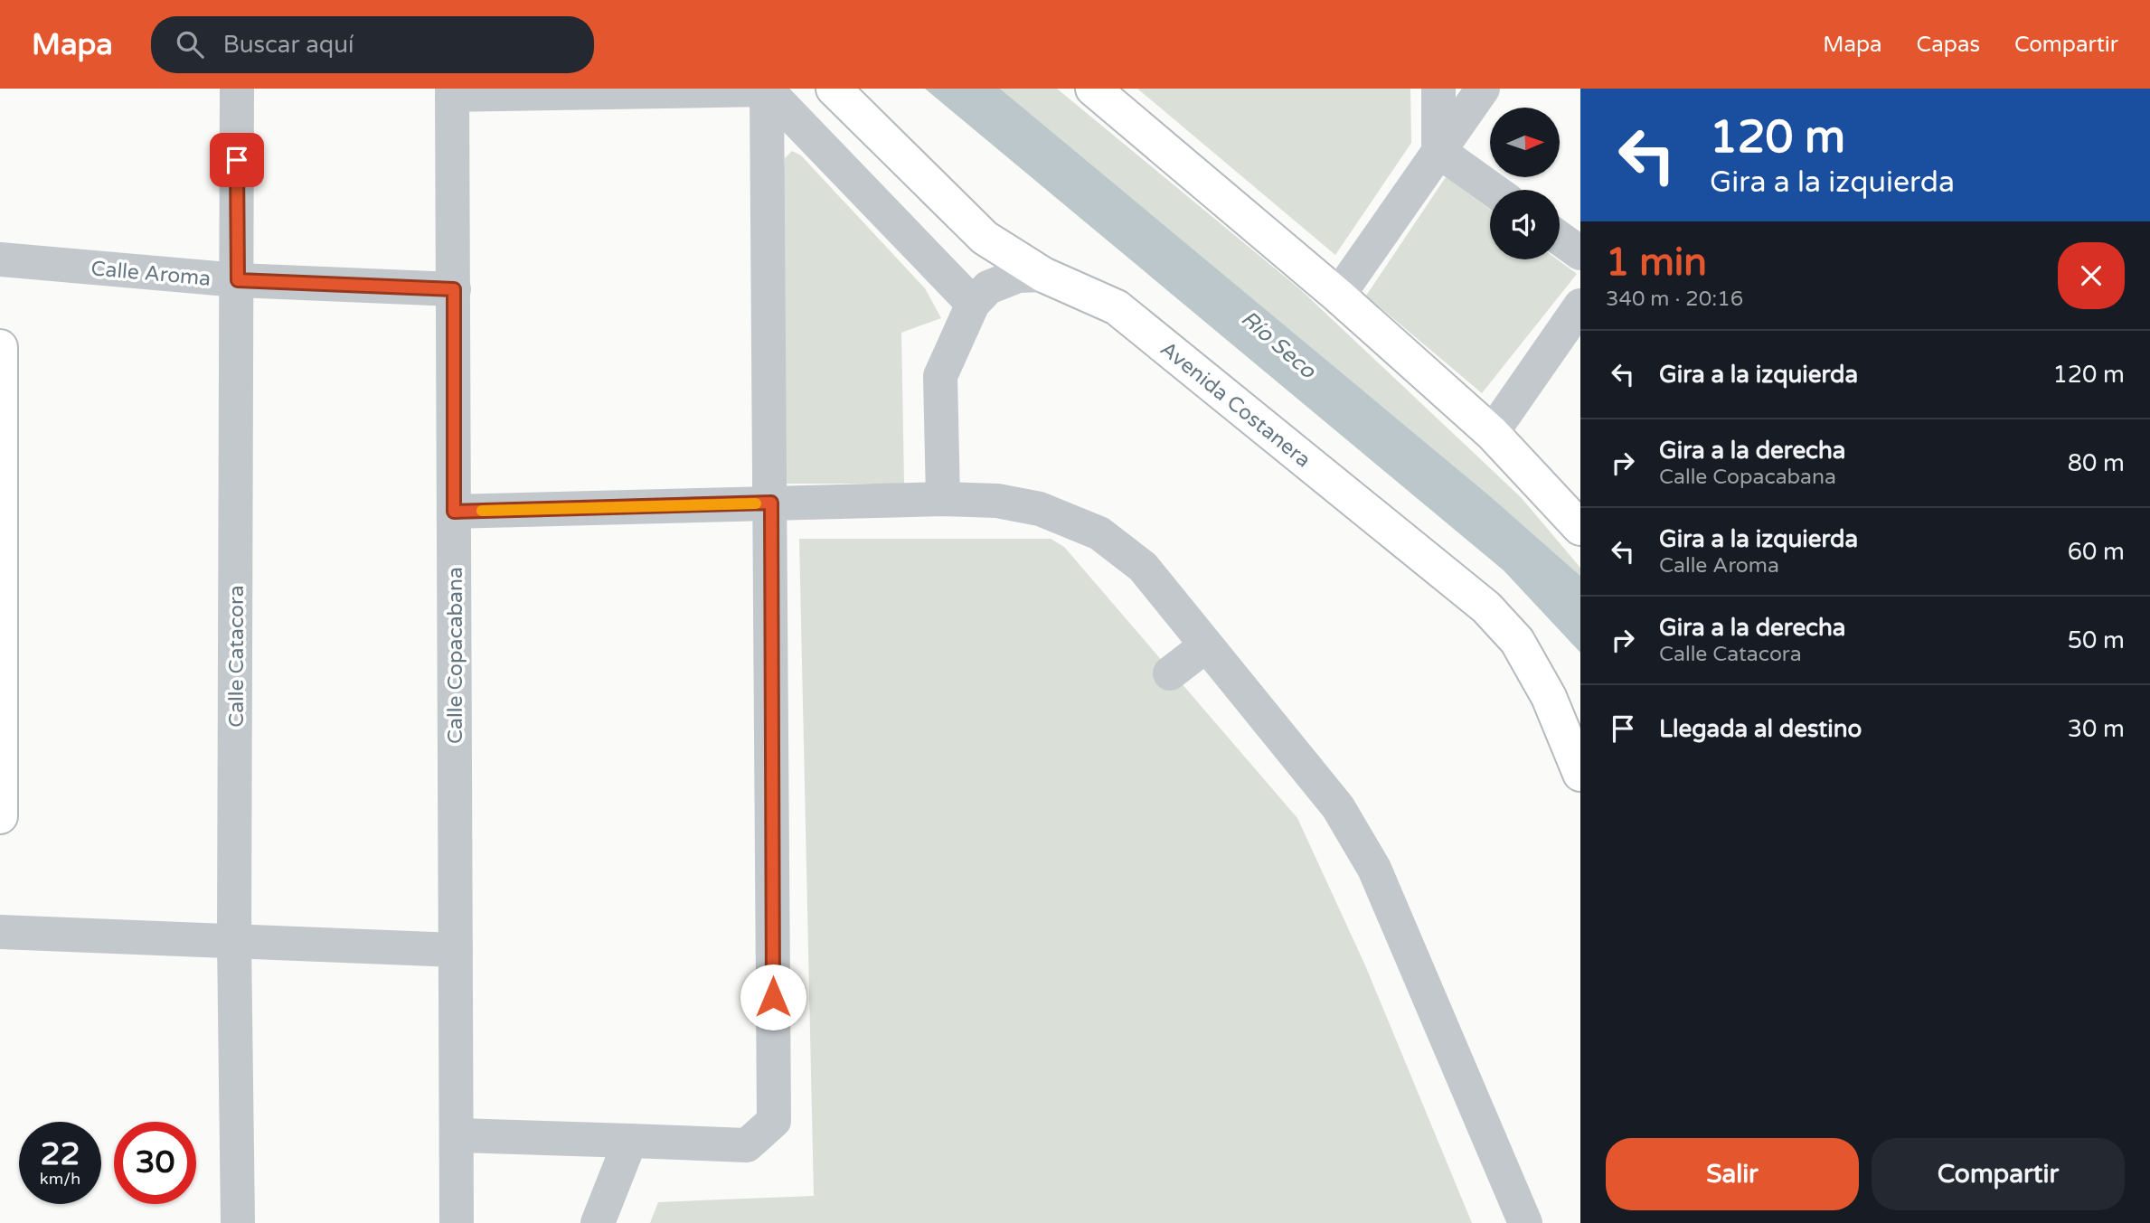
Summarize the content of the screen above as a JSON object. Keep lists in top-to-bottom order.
{
  "streets": {
    "main road": ["Avenida Costanera"],
    "street": ["Calle Aroma", "Calle Copacabana", "Calle Catacora"]
  },
  "crossings": [
    ["Calle Aroma", "Calle Copacabana"],
    ["Calle Aroma", "Calle Catacora"]
  ],
  "water": ["Río Seco"],
  "north": "right",
  "page": {
    "header": "Mapa",
    "search": "Buscar aquí",
    "nav": ["Mapa", "Capas", "Compartir"],
    "turn": ["120 m", "Gira a la izquierda"],
    "heading": ["1 min", "340 m · 20:16"],
    "list": [
      {
        "name": "Gira a la izquierda",
        "value": "120 m"
      },
      {
        "name": "Gira a la derecha",
        "note": "Calle Copacabana",
        "value": "80 m"
      },
      {
        "name": "Gira a la izquierda",
        "note": "Calle Aroma",
        "value": "60 m"
      },
      {
        "name": "Gira a la derecha",
        "note": "Calle Catacora",
        "value": "50 m"
      },
      {
        "name": "Llegada al destino",
        "value": "30 m"
      }
    ],
    "speed": "22 km/h",
    "limit": "30",
    "buttons": ["Salir", "Compartir"]
  }
}
